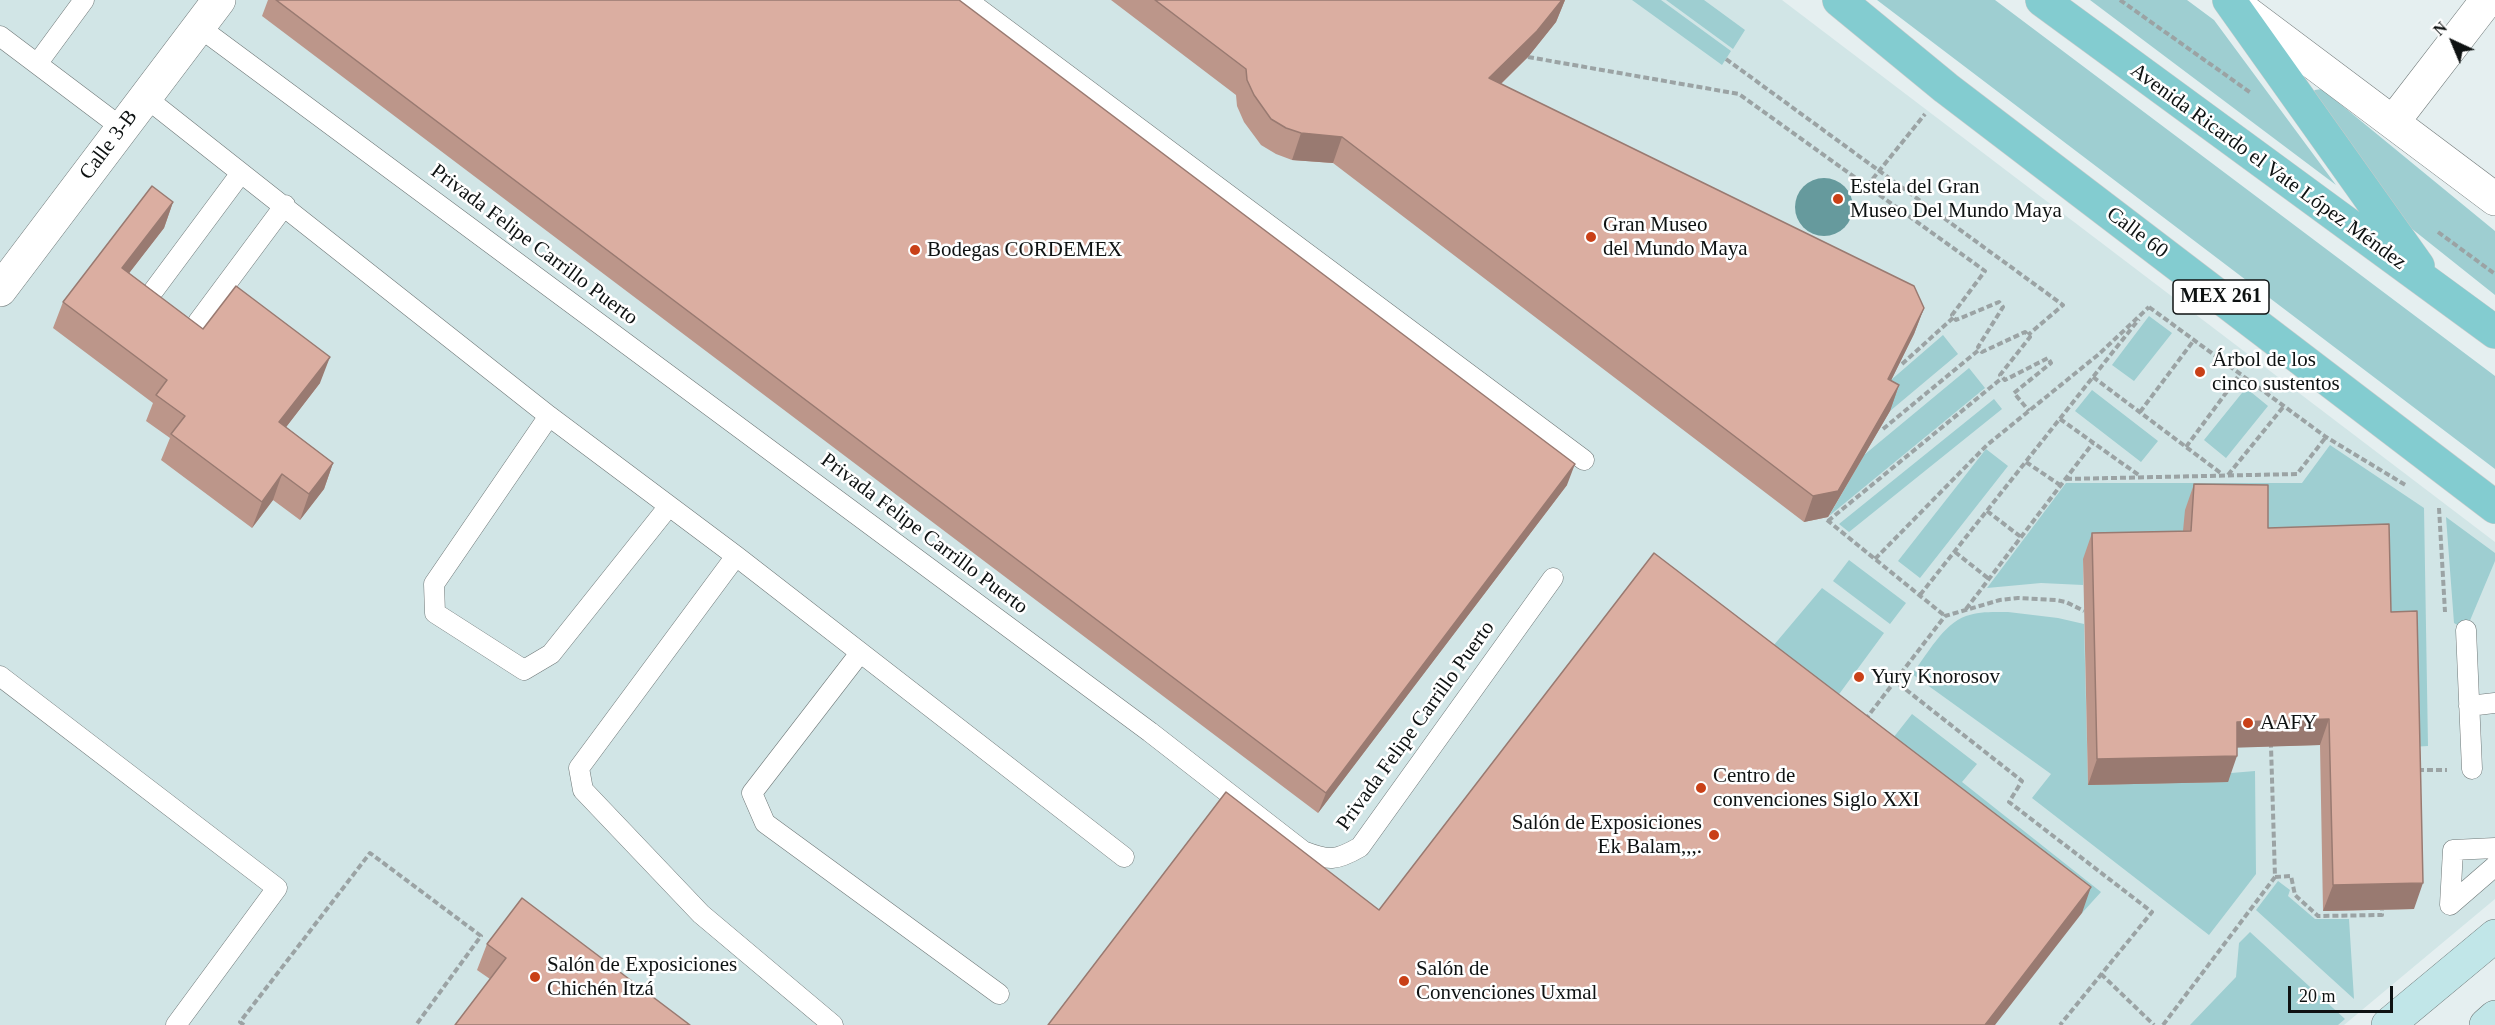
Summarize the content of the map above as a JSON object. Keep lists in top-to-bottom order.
{
  "streets": {
    "main road": ["Avenida Ricardo el Vate López Méndez", "Calle 60", "MEX 261"],
    "street": ["Calle 3-B"],
    "lane": ["Privada Felipe Carrillo Puerto"]
  },
  "crossings": [
    ["Calle 3-B", "Privada Felipe Carrillo Puerto"]
  ],
  "places": [
    "Estela del Gran Museo Del Mundo Maya",
    "Gran Museo del Mundo Maya",
    "Bodegas CORDEMEX",
    "Árbol de los cinco sustentos",
    "Yury Knorosov",
    "AAFY",
    "Centro de convenciones Siglo XXI",
    "Salón de Exposiciones Ek Balam,,,.",
    "Salón de Exposiciones Chichén Itzá",
    "Salón de Convenciones Uxmal"
  ],
  "scale_bar": "20 m",
  "north": "top left"
}
